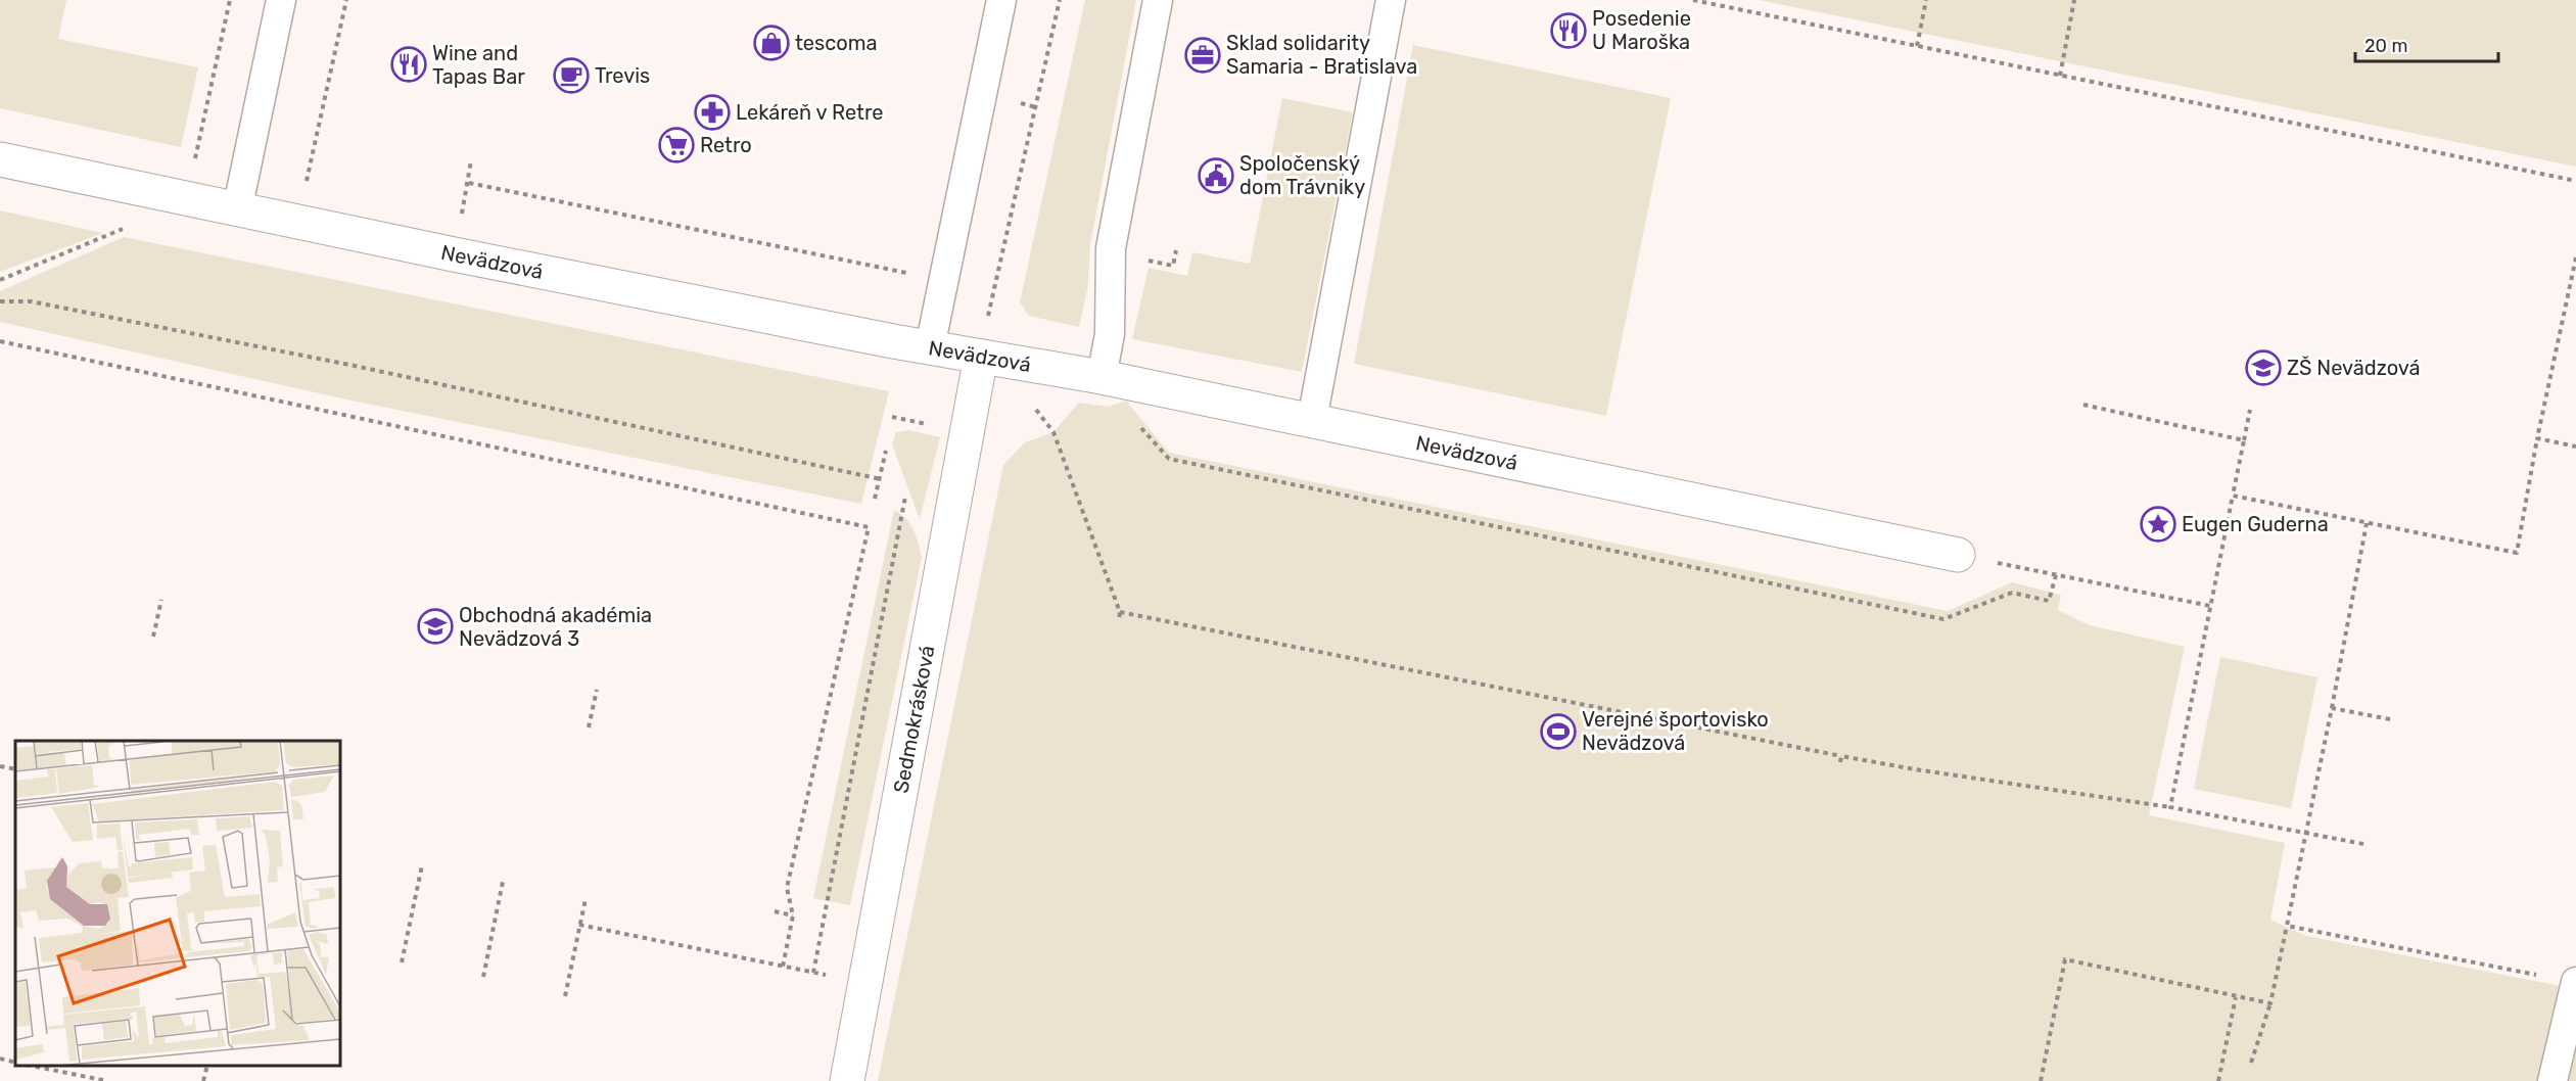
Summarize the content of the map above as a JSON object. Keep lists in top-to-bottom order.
{
  "streets": {
    "street": ["Nevädzová", "Sedmokrásková"]
  },
  "crossings": [
    ["Nevädzová", "Sedmokrásková"]
  ],
  "places": {
    "restaurant": ["Posedenie U Maroška", "Wine and Tapas Bar"],
    "shop": ["tescoma"],
    "office": ["Sklad solidarity Samaria - Bratislava"],
    "cafe": ["Trevis"],
    "pharmacy": ["Lekáreň v Retre"],
    "supermarket": ["Retro"],
    "public building": ["Spoločenský dom Trávniky"],
    "school or university": ["ZŠ Nevädzová", "Obchodná akadémia Nevädzová 3"],
    "place": ["Eugen Guderna"],
    "sports": ["Verejné športovisko Nevädzová"]
  },
  "scale_bar": "20 m"
}
